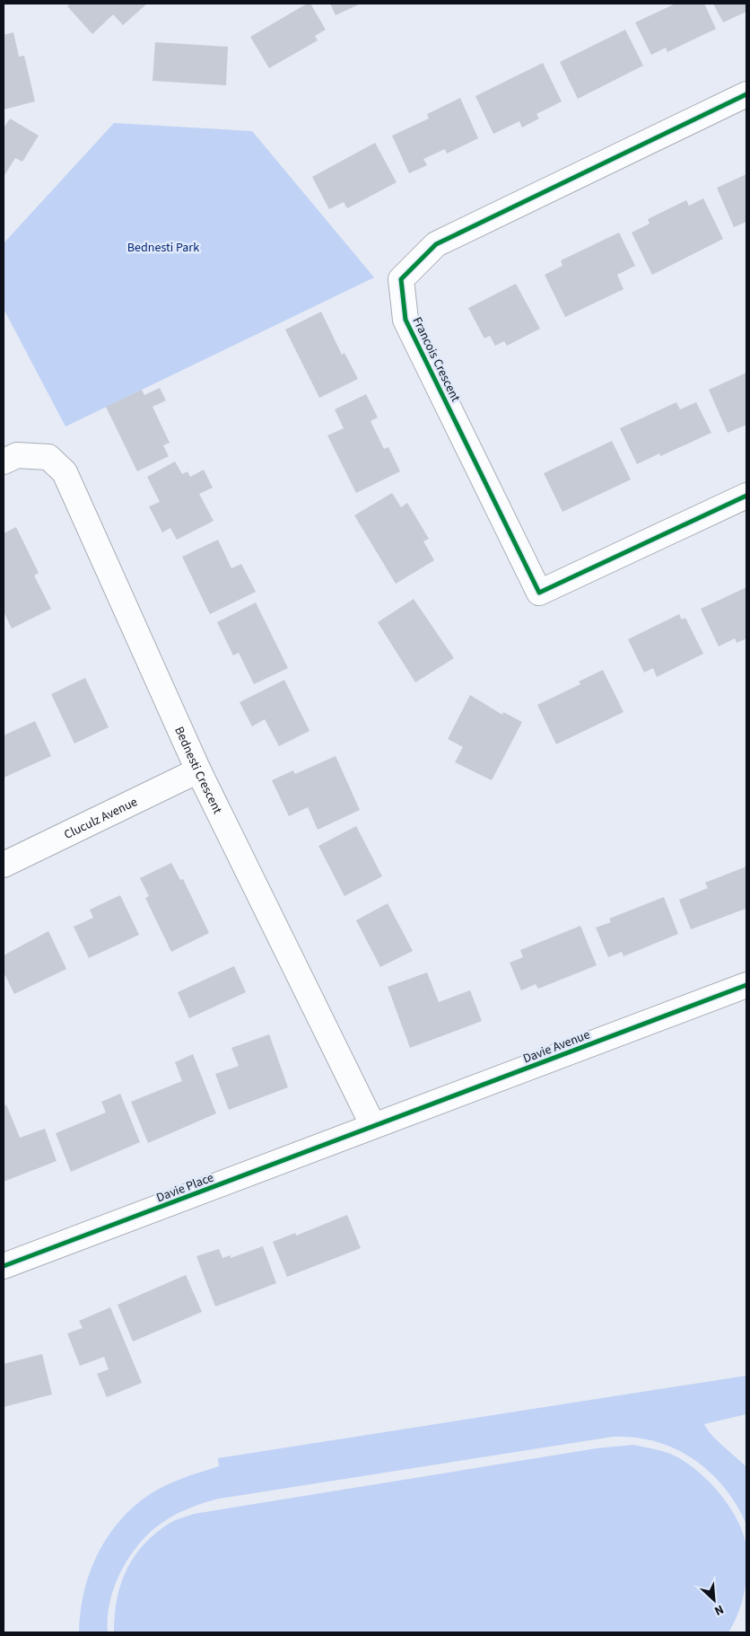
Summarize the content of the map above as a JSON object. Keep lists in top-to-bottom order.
{
  "streets": {
    "street": [
      "Francois Crescent",
      "Bednesti Crescent",
      "Cluculz Avenue",
      "Davie Avenue",
      "Davie Place"
    ]
  },
  "crossings": [
    ["Bednesti Crescent", "Cluculz Avenue"],
    ["Bednesti Crescent", "Davie Avenue"],
    ["Bednesti Crescent", "Davie Place"],
    ["Davie Avenue", "Davie Place"]
  ],
  "parks": ["Bednesti Park"],
  "north": "bottom right"
}
